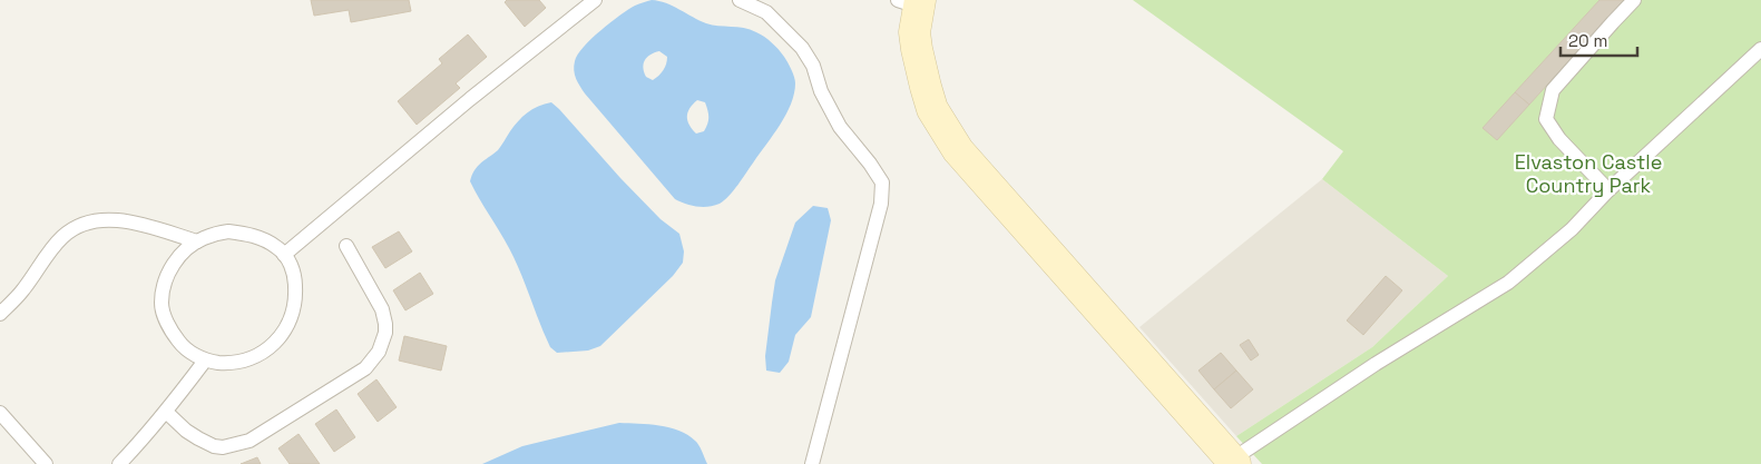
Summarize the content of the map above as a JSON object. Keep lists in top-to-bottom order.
{
  "parks": ["Elvaston Castle Country Park"],
  "scale_bar": "20 m"
}
